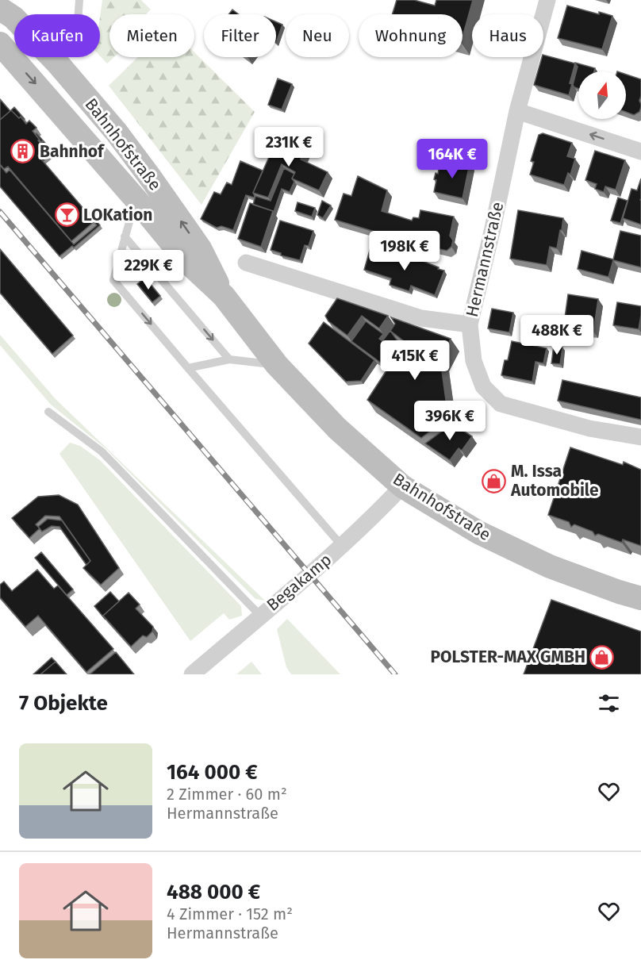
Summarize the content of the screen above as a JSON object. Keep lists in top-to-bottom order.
{
  "streets": {
    "main road": ["Bahnhofstraße"],
    "street": ["Hermannstraße", "Begakamp"]
  },
  "crossings": [
    ["Bahnhofstraße", "Begakamp"]
  ],
  "places": {
    "building": ["Bahnhof"],
    "bar": ["LOKation"],
    "shop": ["M. Issa Automobile", "POLSTER-MAX GMBH"]
  },
  "north": "top",
  "page": {
    "chip": [
      "Kaufen",
      "Mieten",
      "Filter",
      "Neu",
      "Wohnung",
      "Haus"
    ],
    "price": [
      "231K €",
      "164K €",
      "198K €",
      "229K €",
      "488K €",
      "415K €",
      "396K €"
    ],
    "heading": "7 Objekte",
    "list": [
      {
        "name": "164 000 €",
        "note": "2 Zimmer · 60 m² · Hermannstraße"
      },
      {
        "name": "488 000 €",
        "note": "4 Zimmer · 152 m² · Hermannstraße"
      }
    ]
  }
}
